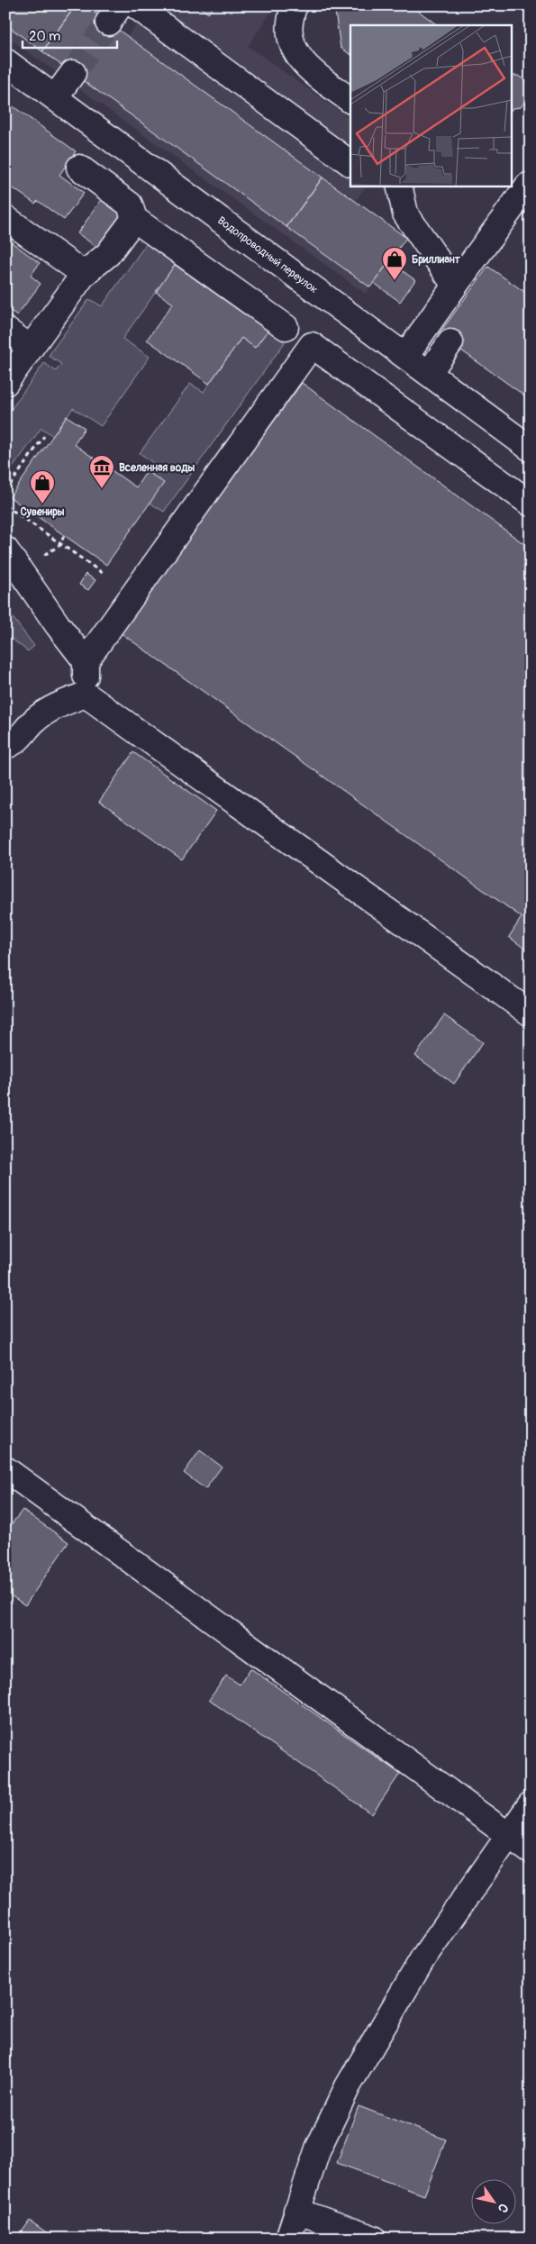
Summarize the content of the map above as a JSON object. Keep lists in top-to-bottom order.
{
  "streets": {
    "street": ["Водопроводный переулок"]
  },
  "places": {
    "shop": ["Бриллиант", "Сувениры"],
    "museum": ["Вселенная воды"]
  },
  "scale_bar": "20 m",
  "north": "bottom right"
}
